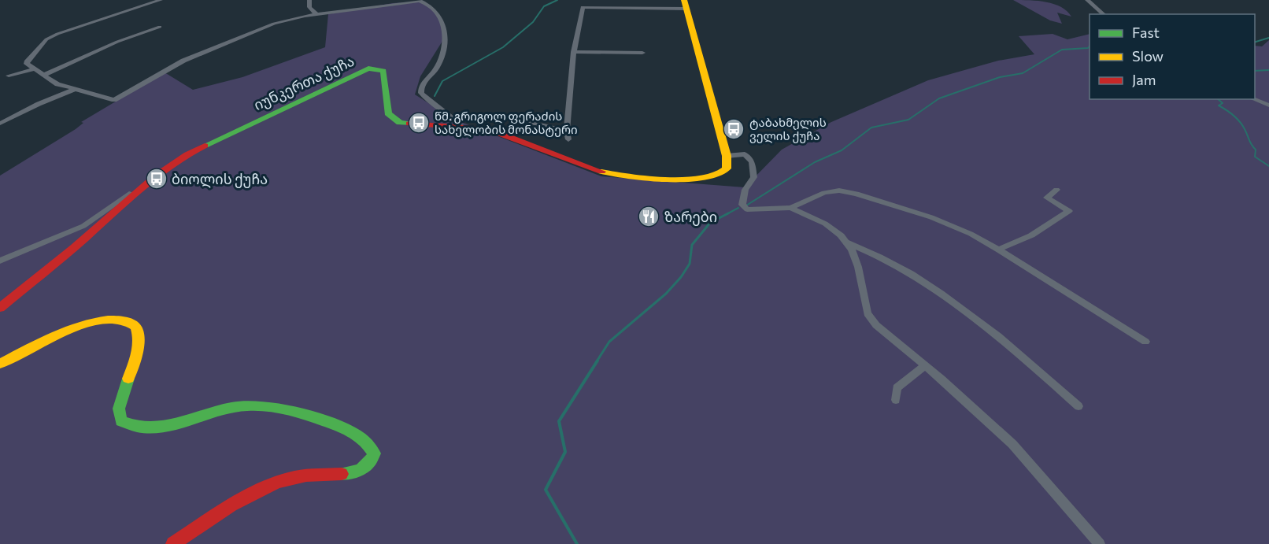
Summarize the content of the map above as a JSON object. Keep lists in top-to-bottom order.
{
  "streets": {
    "main road": ["იუნკერთა ქუჩა"]
  },
  "places": {
    "bus stop": ["წმ. გრიგოლ ფერაძის სახელობის მონასტერი", "ტაბახმელის ველის ქუჩა", "ბიოლის ქუჩა"],
    "restaurant": ["ზარები"]
  },
  "legend": ["Fast", "Slow", "Jam"]
}
